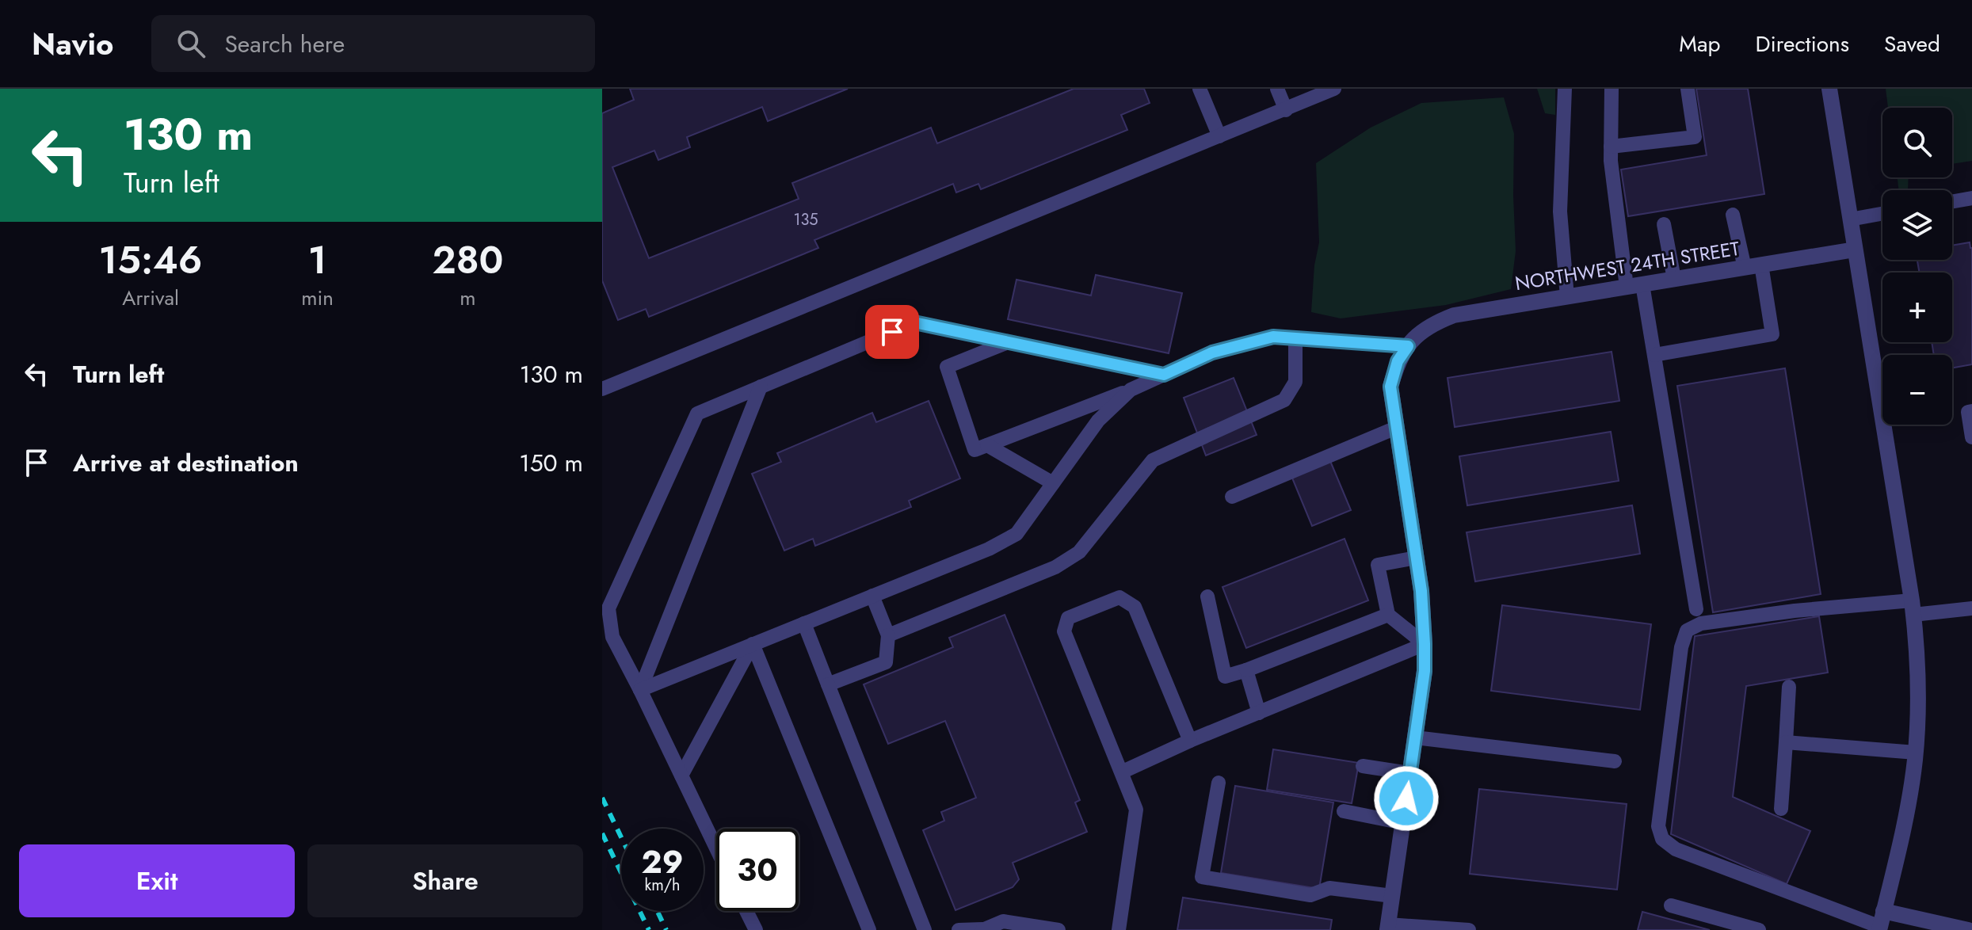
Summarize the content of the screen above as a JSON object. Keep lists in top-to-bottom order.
{
  "streets": {
    "street": ["NORTHWEST 24TH STREET"]
  },
  "house_numbers": ["135"],
  "page": {
    "header": "Navio",
    "search": "Search here",
    "nav": ["Map", "Directions", "Saved"],
    "turn": ["130 m", "Turn left"],
    "map_buttons": ["+", "−"],
    "eta": [
      "15:46",
      "Arrival",
      "1",
      "min",
      "280",
      "m"
    ],
    "list": [
      {
        "name": "Turn left",
        "value": "130 m"
      },
      {
        "name": "Arrive at destination",
        "value": "150 m"
      }
    ],
    "speed": "29 km/h",
    "limit": "30",
    "buttons": ["Exit", "Share"]
  }
}
